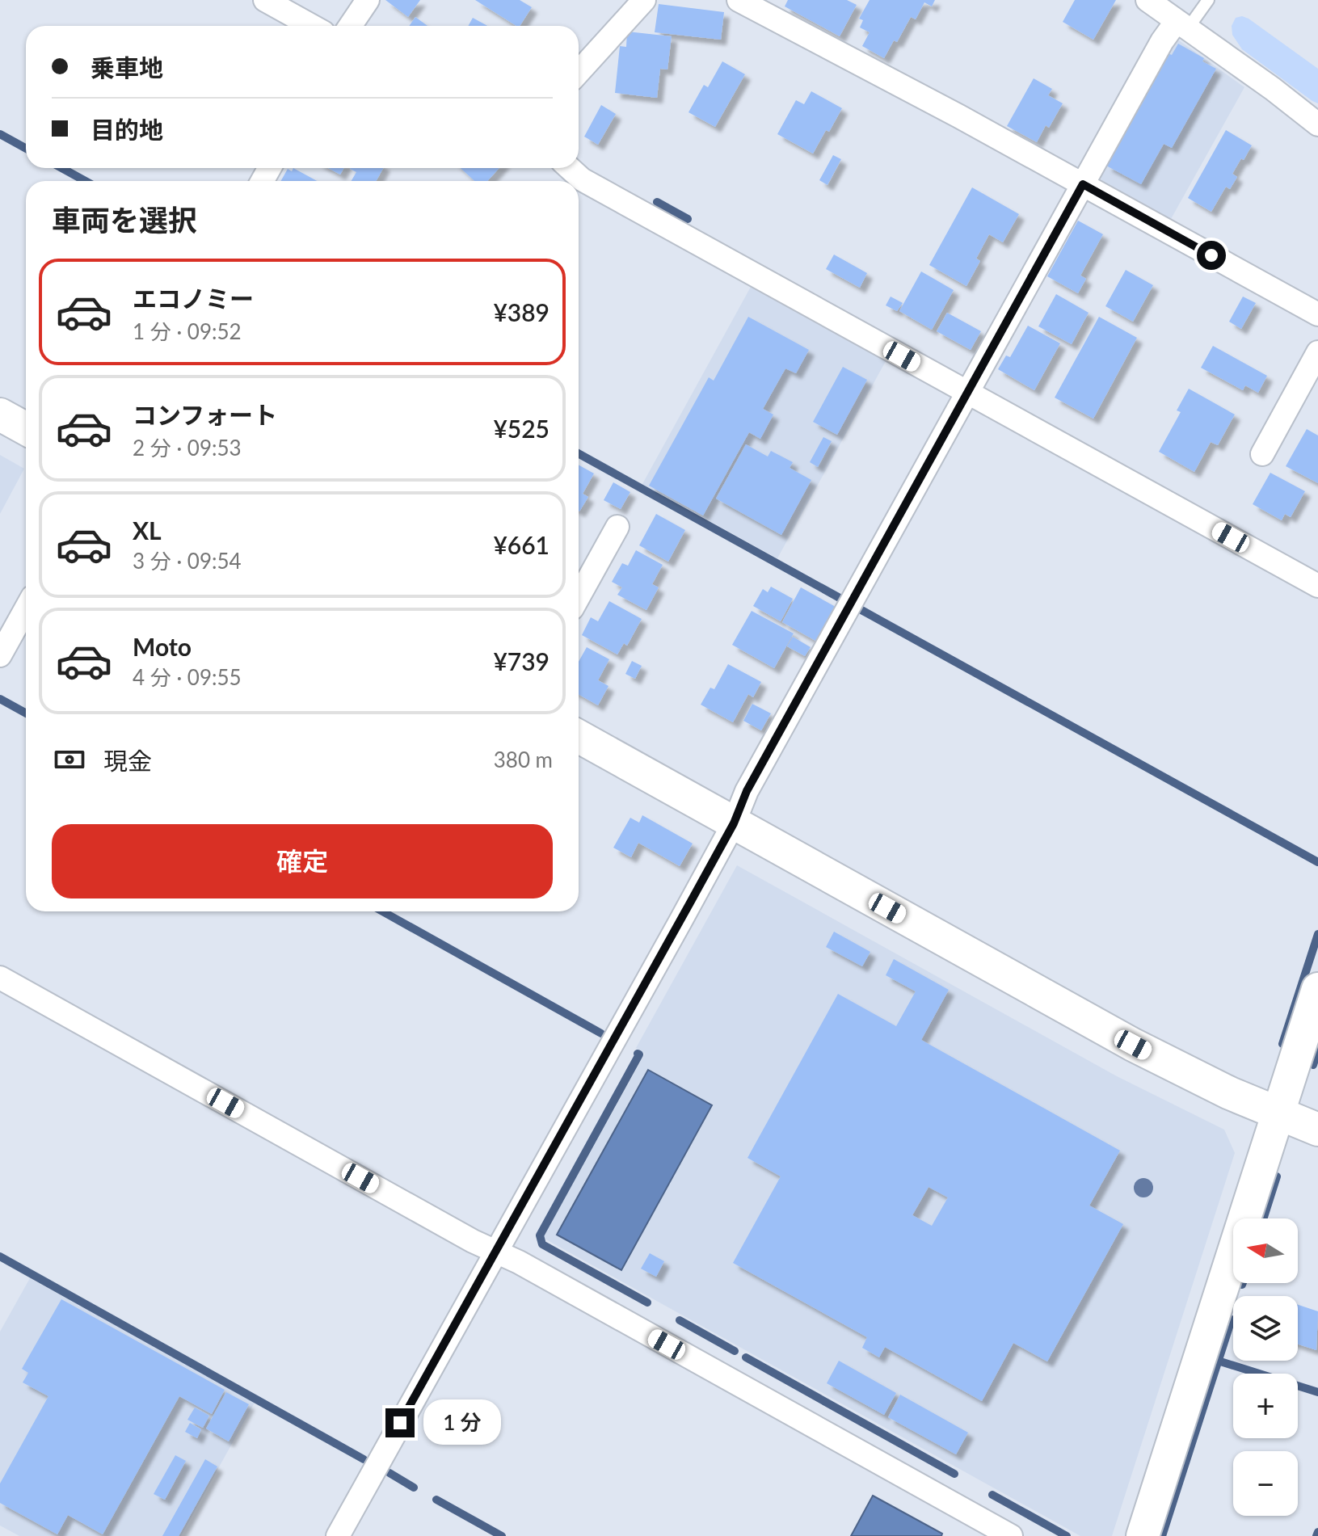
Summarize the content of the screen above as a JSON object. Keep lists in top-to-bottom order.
{
  "north": "left",
  "page": {
    "banner": ["乗車地", "目的地"],
    "heading": "車両を選択",
    "list": [
      {
        "name": "エコノミー",
        "note": "1 分 · 09:52",
        "value": "¥389"
      },
      {
        "name": "コンフォート",
        "note": "2 分 · 09:53",
        "value": "¥525"
      },
      {
        "name": "XL",
        "note": "3 分 · 09:54",
        "value": "¥661"
      },
      {
        "name": "Moto",
        "note": "4 分 · 09:55",
        "value": "¥739"
      }
    ],
    "pay": ["現金", "380 m"],
    "buttons": "確定",
    "map_buttons": ["+", "−"],
    "bubble": "1 分"
  }
}
